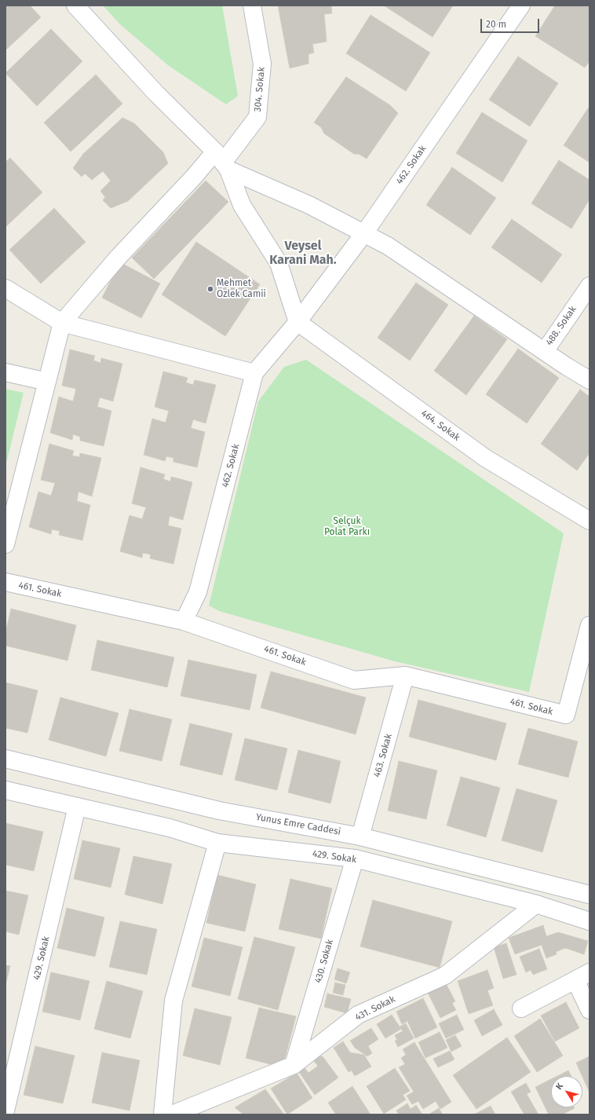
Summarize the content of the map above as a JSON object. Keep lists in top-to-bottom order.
{
  "streets": {
    "street": [
      "304. Sokak",
      "462. Sokak",
      "488. Sokak",
      "464. Sokak",
      "461. Sokak",
      "463. Sokak",
      "Yunus Emre Caddesi",
      "429. Sokak",
      "430. Sokak",
      "431. Sokak"
    ]
  },
  "crossings": [
    ["462. Sokak", "464. Sokak"],
    ["462. Sokak", "461. Sokak"],
    ["461. Sokak", "463. Sokak"],
    ["463. Sokak", "Yunus Emre Caddesi"],
    ["429. Sokak", "430. Sokak"],
    ["429. Sokak", "431. Sokak"],
    ["430. Sokak", "431. Sokak"]
  ],
  "districts": ["Veysel Karani Mah."],
  "parks": ["Selçuk Polat Parkı"],
  "places": ["Mehmet Özlek Camii"],
  "scale_bar": "20 m",
  "north": "top left"
}
